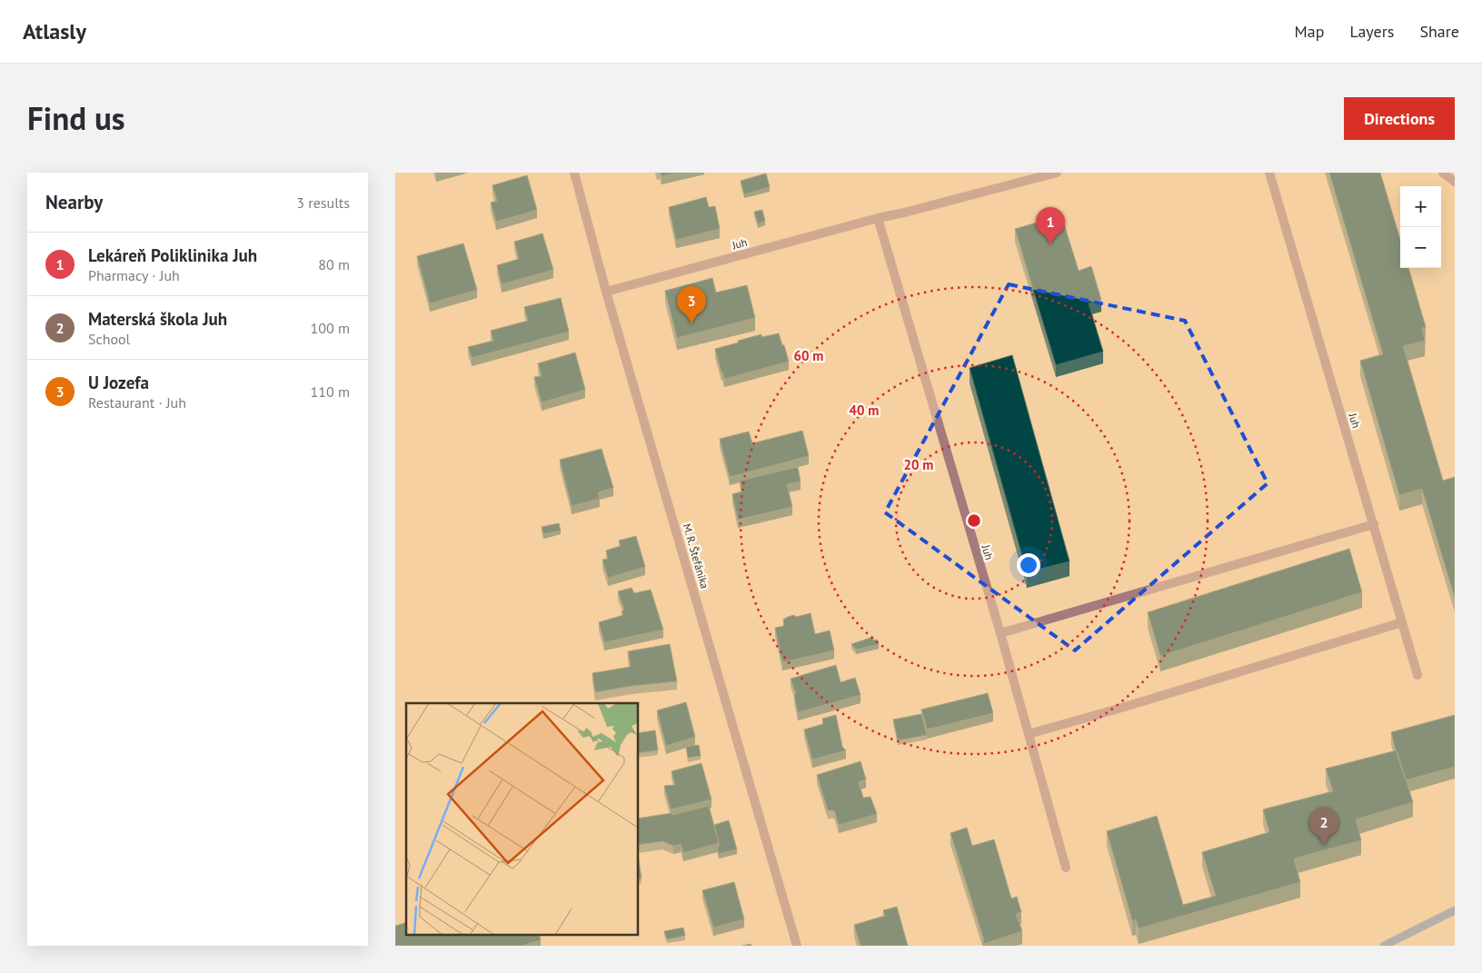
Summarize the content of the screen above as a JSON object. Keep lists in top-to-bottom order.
{
  "streets": {
    "street": ["Juh", "M. R. Štefánika"]
  },
  "crossings": [
    ["Juh", "M. R. Štefánika"]
  ],
  "page": {
    "header": "Atlasly",
    "nav": ["Map", "Layers", "Share"],
    "title": "Find us",
    "buttons": "Directions",
    "heading": ["Nearby", "3 results"],
    "map_buttons": ["+", "−"],
    "pins": ["1", "3", "2"],
    "list": [
      {
        "mark": "1",
        "name": "Lekáreň Poliklinika Juh",
        "note": "Pharmacy · Juh",
        "value": "80 m"
      },
      {
        "mark": "2",
        "name": "Materská škola Juh",
        "note": "School",
        "value": "100 m"
      },
      {
        "mark": "3",
        "name": "U Jozefa",
        "note": "Restaurant · Juh",
        "value": "110 m"
      }
    ]
  },
  "rings": ["60 m", "40 m", "20 m"]
}
